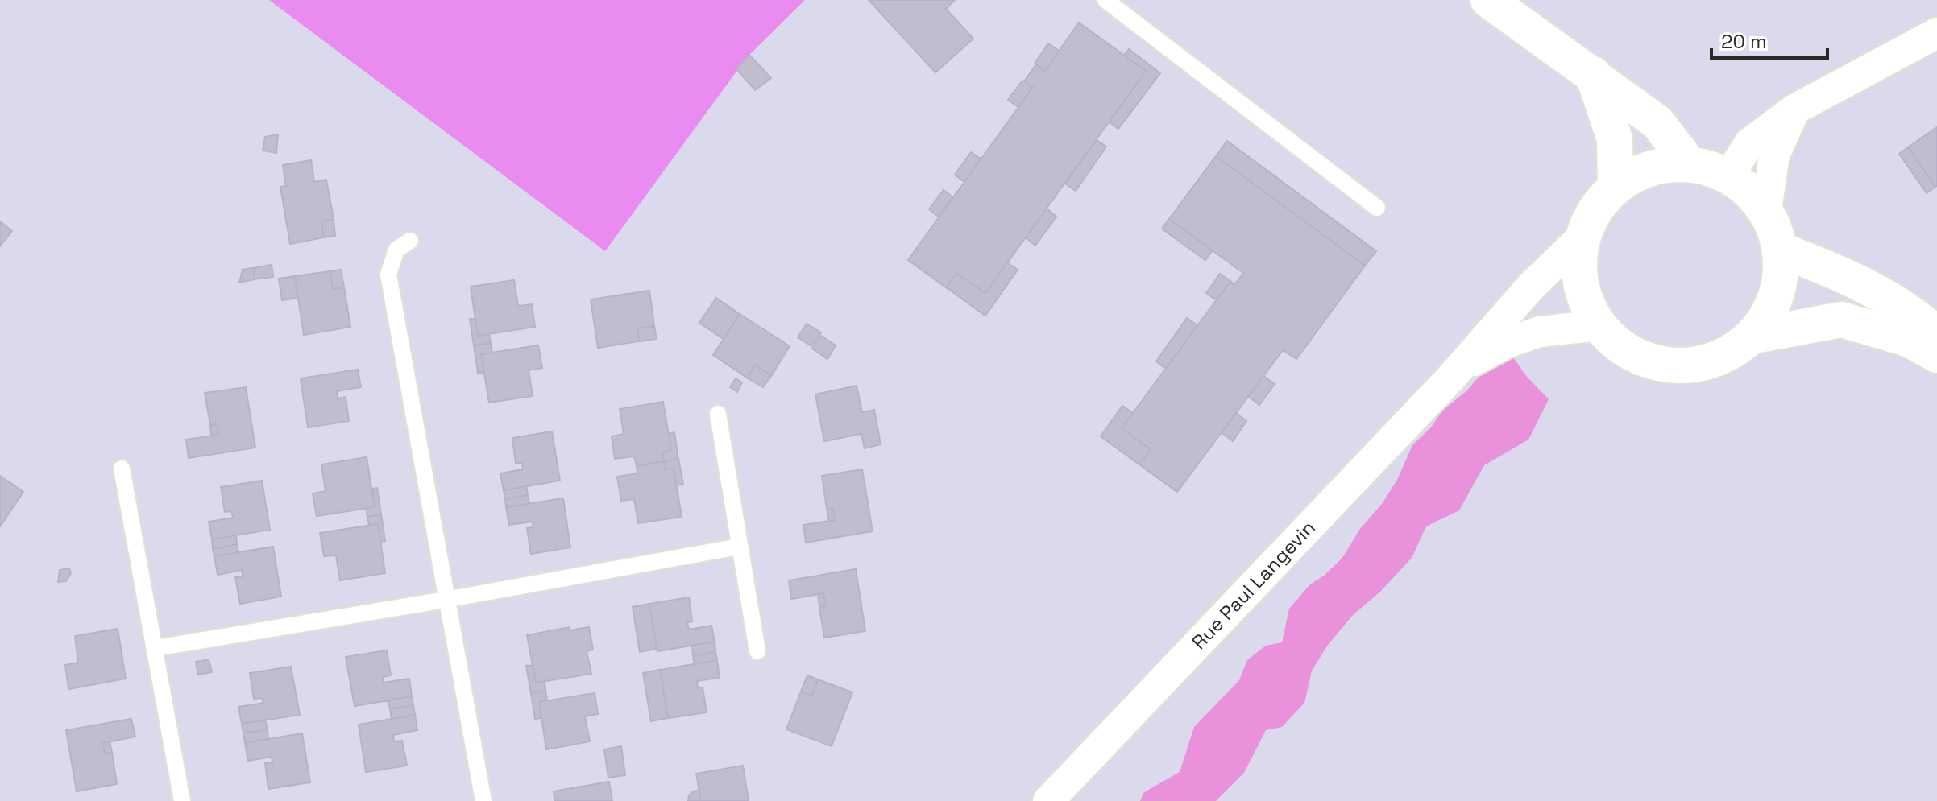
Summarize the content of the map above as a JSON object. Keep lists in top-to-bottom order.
{
  "streets": {
    "street": ["Rue Paul Langevin"]
  },
  "scale_bar": "20 m"
}
